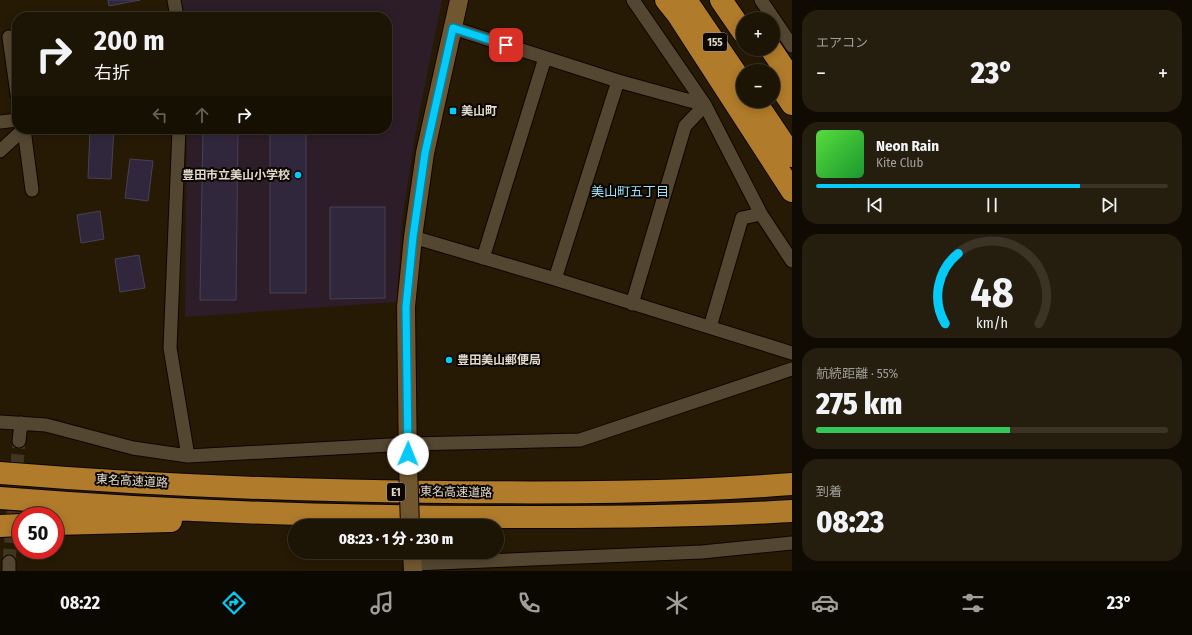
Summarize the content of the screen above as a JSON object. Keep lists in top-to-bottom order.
{
  "streets": {
    "highway": ["155", "東名高速道路", "E1"]
  },
  "districts": ["美山町五丁目"],
  "places": {
    "transit": ["美山町"],
    "other": ["豊田市立美山小学校", "豊田美山郵便局"]
  },
  "page": {
    "tile": [
      "エアコン",
      ["航続距離 · 55%", "275 km"],
      ["到着", "08:23"]
    ],
    "map_buttons": ["+", "−"],
    "turn": ["200 m", "右折"],
    "heat": ["−", "23°", "+"],
    "song": ["Neon Rain", "Kite Club"],
    "limit": "50",
    "trip": "08:23 · 1 分 · 230 m",
    "tabs": ["08:22", "23°"],
    "gauge": ["48", "km/h"]
  }
}
